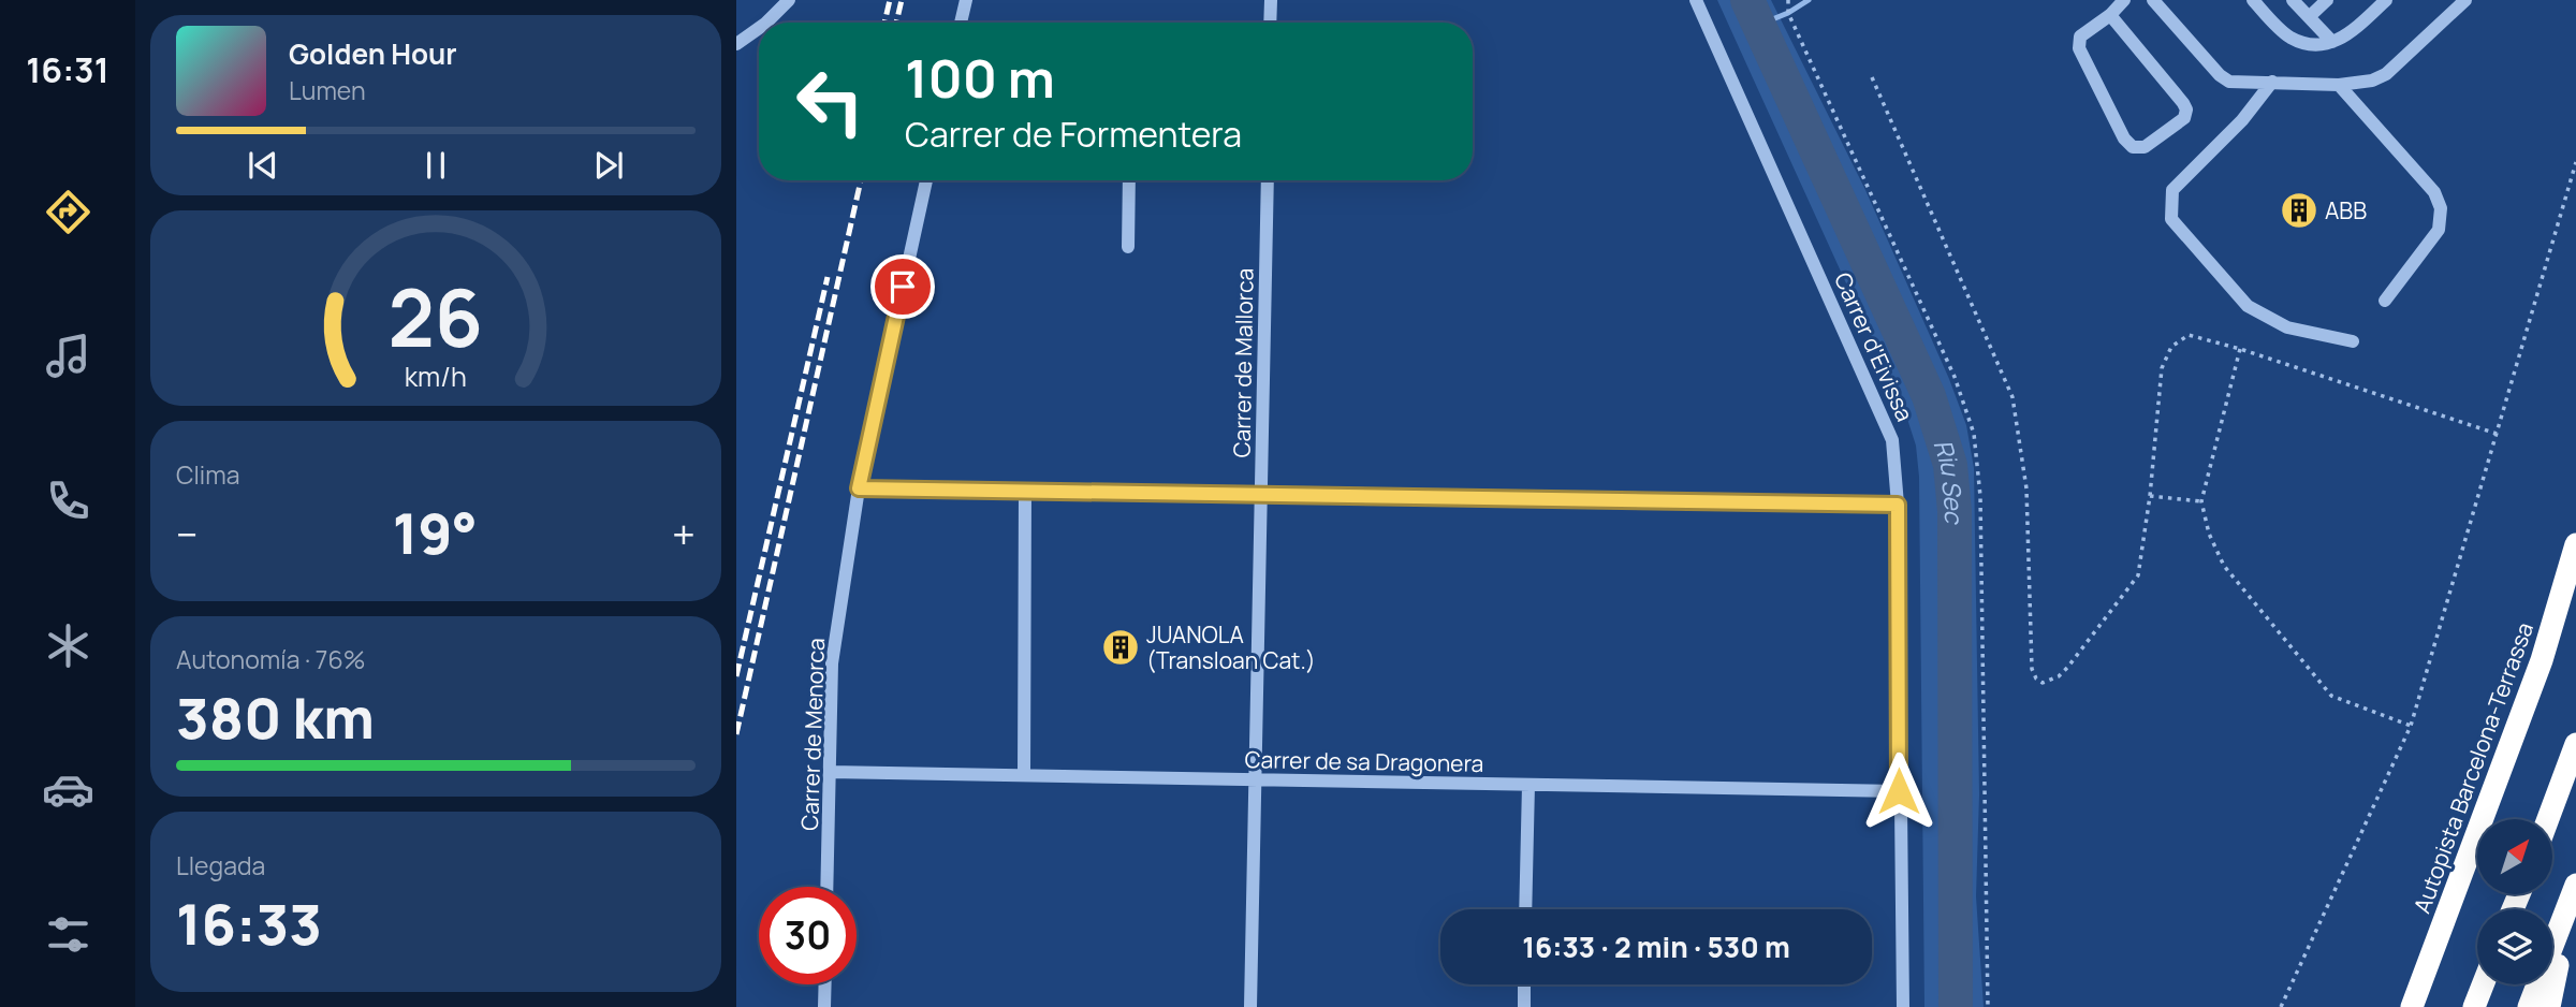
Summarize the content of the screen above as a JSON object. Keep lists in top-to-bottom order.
{
  "streets": {
    "highway": ["Autopista Barcelona-Terrassa"],
    "street": [
      "Carrer d'Eivissa",
      "Carrer de Mallorca",
      "Carrer de Menorca",
      "Carrer de sa Dragonera"
    ]
  },
  "crossings": [
    ["Carrer d'Eivissa", "Carrer de sa Dragonera"],
    ["Carrer de Mallorca", "Carrer de sa Dragonera"],
    ["Carrer de Menorca", "Carrer de sa Dragonera"]
  ],
  "water": ["Riu Sec"],
  "places": {
    "building": ["ABB", "JUANOLA (Transloan Cat.)"]
  },
  "north": "top right",
  "page": {
    "tabs": "16:31",
    "turn": ["100 m", "Carrer de Formentera"],
    "song": ["Golden Hour", "Lumen"],
    "tile": [
      "Clima",
      ["Autonomía · 76%", "380 km"],
      ["Llegada", "16:33"]
    ],
    "heat": ["−", "19°", "+"],
    "limit": "30",
    "trip": "16:33 · 2 min · 530 m",
    "gauge": ["26", "km/h"]
  }
}
